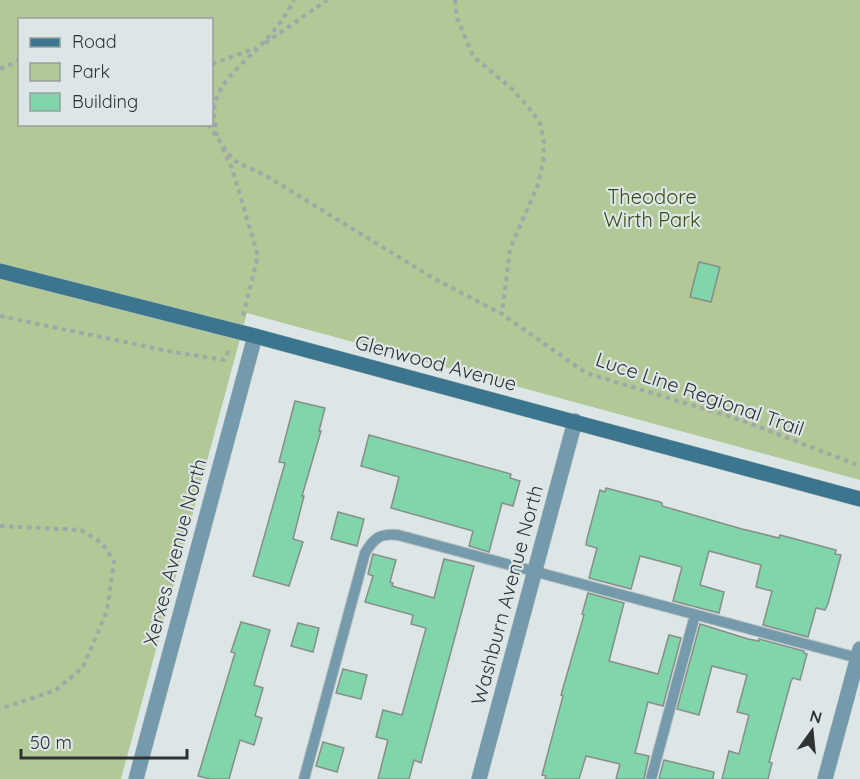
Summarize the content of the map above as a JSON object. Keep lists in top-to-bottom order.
{
  "streets": {
    "street": ["Glenwood Avenue", "Xerxes Avenue North", "Washburn Avenue North"],
    "path": ["Luce Line Regional Trail"]
  },
  "crossings": [
    ["Glenwood Avenue", "Xerxes Avenue North"],
    ["Glenwood Avenue", "Washburn Avenue North"]
  ],
  "parks": ["Theodore Wirth Park"],
  "legend": ["Road", "Park", "Building"],
  "scale_bar": "50 m",
  "north": "top"
}
